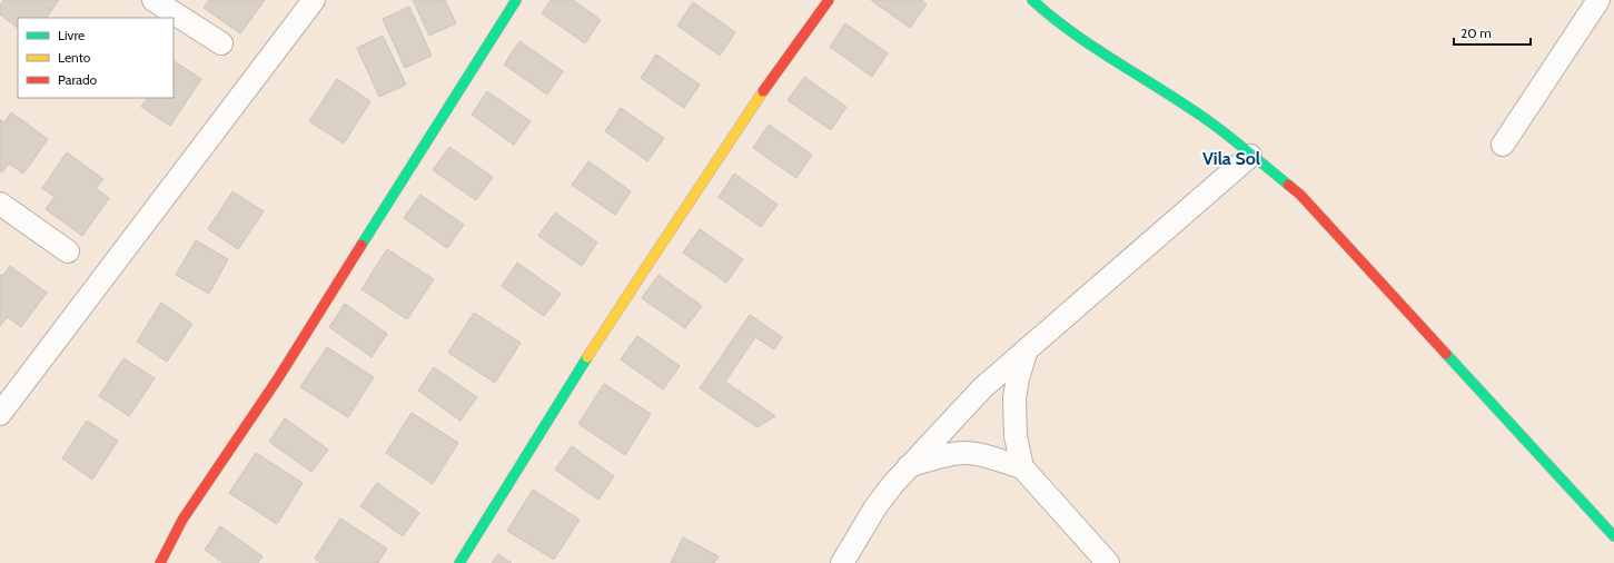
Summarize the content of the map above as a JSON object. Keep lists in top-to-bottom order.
{
  "districts": ["Vila Sol"],
  "legend": ["Livre", "Lento", "Parado"],
  "scale_bar": "20 m"
}
